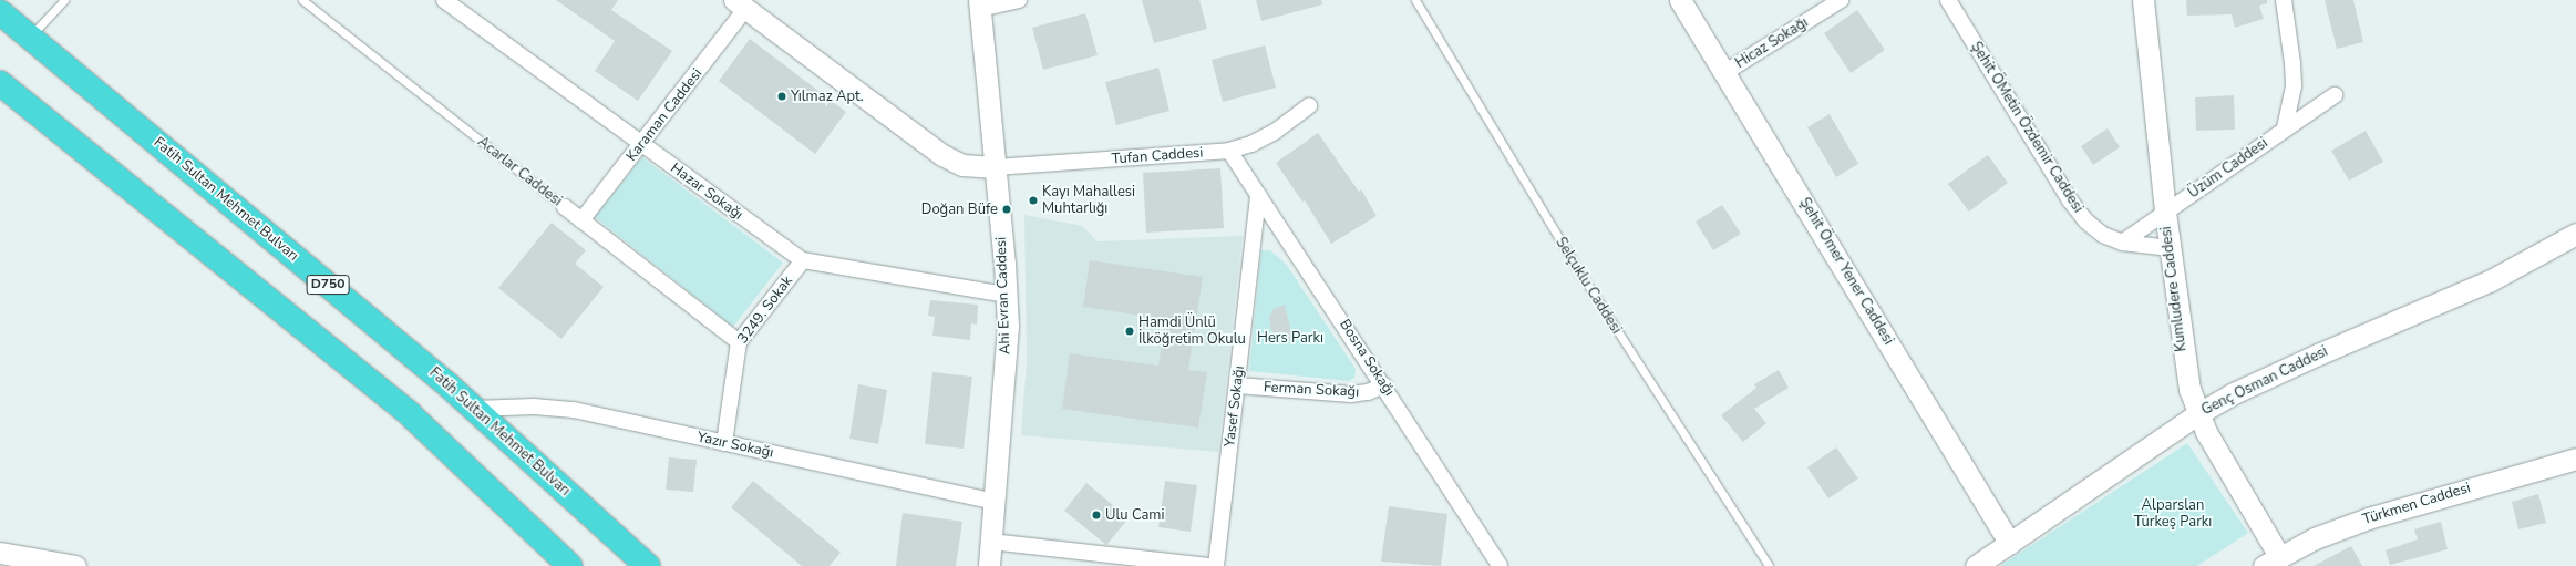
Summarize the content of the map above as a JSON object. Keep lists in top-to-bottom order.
{
  "streets": {
    "highway": ["Fatih Sultan Mehmet Bulvarı", "D750"],
    "street": [
      "Hicaz Sokağı",
      "Karaman Caddesi",
      "Şehit ÖMetin Özdemir Caddesi",
      "Tufan Caddesi",
      "Üzüm Caddesi",
      "Acarlar Caddesi",
      "Hazar Sokağı",
      "Şehit Ömer Yener Caddesi",
      "Kumludere Caddesi",
      "Ahi Evran Caddesi",
      "3249. Sokak",
      "Bosna Sokağı",
      "Genç Osman Caddesi",
      "Ferman Sokağı",
      "Yasef Sokağı",
      "Yazır Sokağı",
      "Türkmen Caddesi"
    ],
    "lane": ["Selçuklu Caddesi"]
  },
  "crossings": [
    ["Hicaz Sokağı", "Şehit Ömer Yener Caddesi"],
    ["Karaman Caddesi", "Acarlar Caddesi"],
    ["Karaman Caddesi", "Hazar Sokağı"],
    ["Şehit ÖMetin Özdemir Caddesi", "Üzüm Caddesi"],
    ["Şehit ÖMetin Özdemir Caddesi", "Kumludere Caddesi"],
    ["Tufan Caddesi", "Ahi Evran Caddesi"],
    ["Tufan Caddesi", "Bosna Sokağı"],
    ["Üzüm Caddesi", "Kumludere Caddesi"],
    ["Acarlar Caddesi", "3249. Sokak"],
    ["Hazar Sokağı", "Ahi Evran Caddesi"],
    ["Hazar Sokağı", "3249. Sokak"],
    ["Fatih Sultan Mehmet Bulvarı", "Yazır Sokağı"],
    ["Şehit Ömer Yener Caddesi", "Genç Osman Caddesi"],
    ["Kumludere Caddesi", "Genç Osman Caddesi"],
    ["Kumludere Caddesi", "Türkmen Caddesi"],
    ["Ahi Evran Caddesi", "Yazır Sokağı"],
    ["3249. Sokak", "Yazır Sokağı"],
    ["Bosna Sokağı", "Ferman Sokağı"],
    ["Bosna Sokağı", "Yasef Sokağı"],
    ["Ferman Sokağı", "Yasef Sokağı"]
  ],
  "parks": ["Hers Parkı", "Alparslan Türkeş Parkı"],
  "places": [
    "Yılmaz Apt.",
    "Kayı Mahallesi Muhtarlığı",
    "Doğan Büfe",
    "Hamdi Ünlü İlköğretim Okulu",
    "Ulu Cami"
  ]
}
